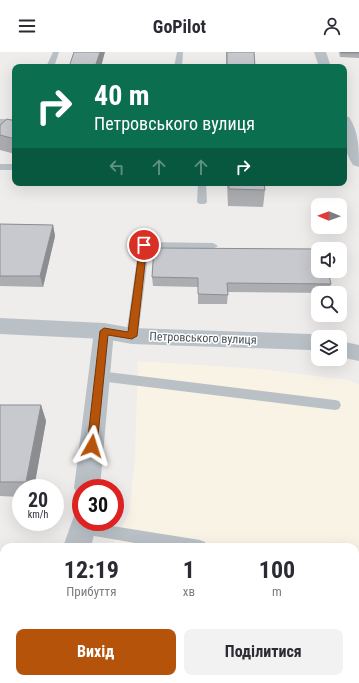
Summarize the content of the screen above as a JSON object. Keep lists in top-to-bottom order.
{
  "streets": {
    "street": ["Петровського вулиця"]
  },
  "north": "left",
  "page": {
    "header": "GoPilot",
    "turn": ["40 m", "Петровського вулиця"],
    "speed": "20 km/h",
    "limit": "30",
    "eta": [
      "12:19",
      "Прибуття",
      "1",
      "хв",
      "100",
      "m"
    ],
    "buttons": ["Вихід", "Поділитися"]
  }
}
